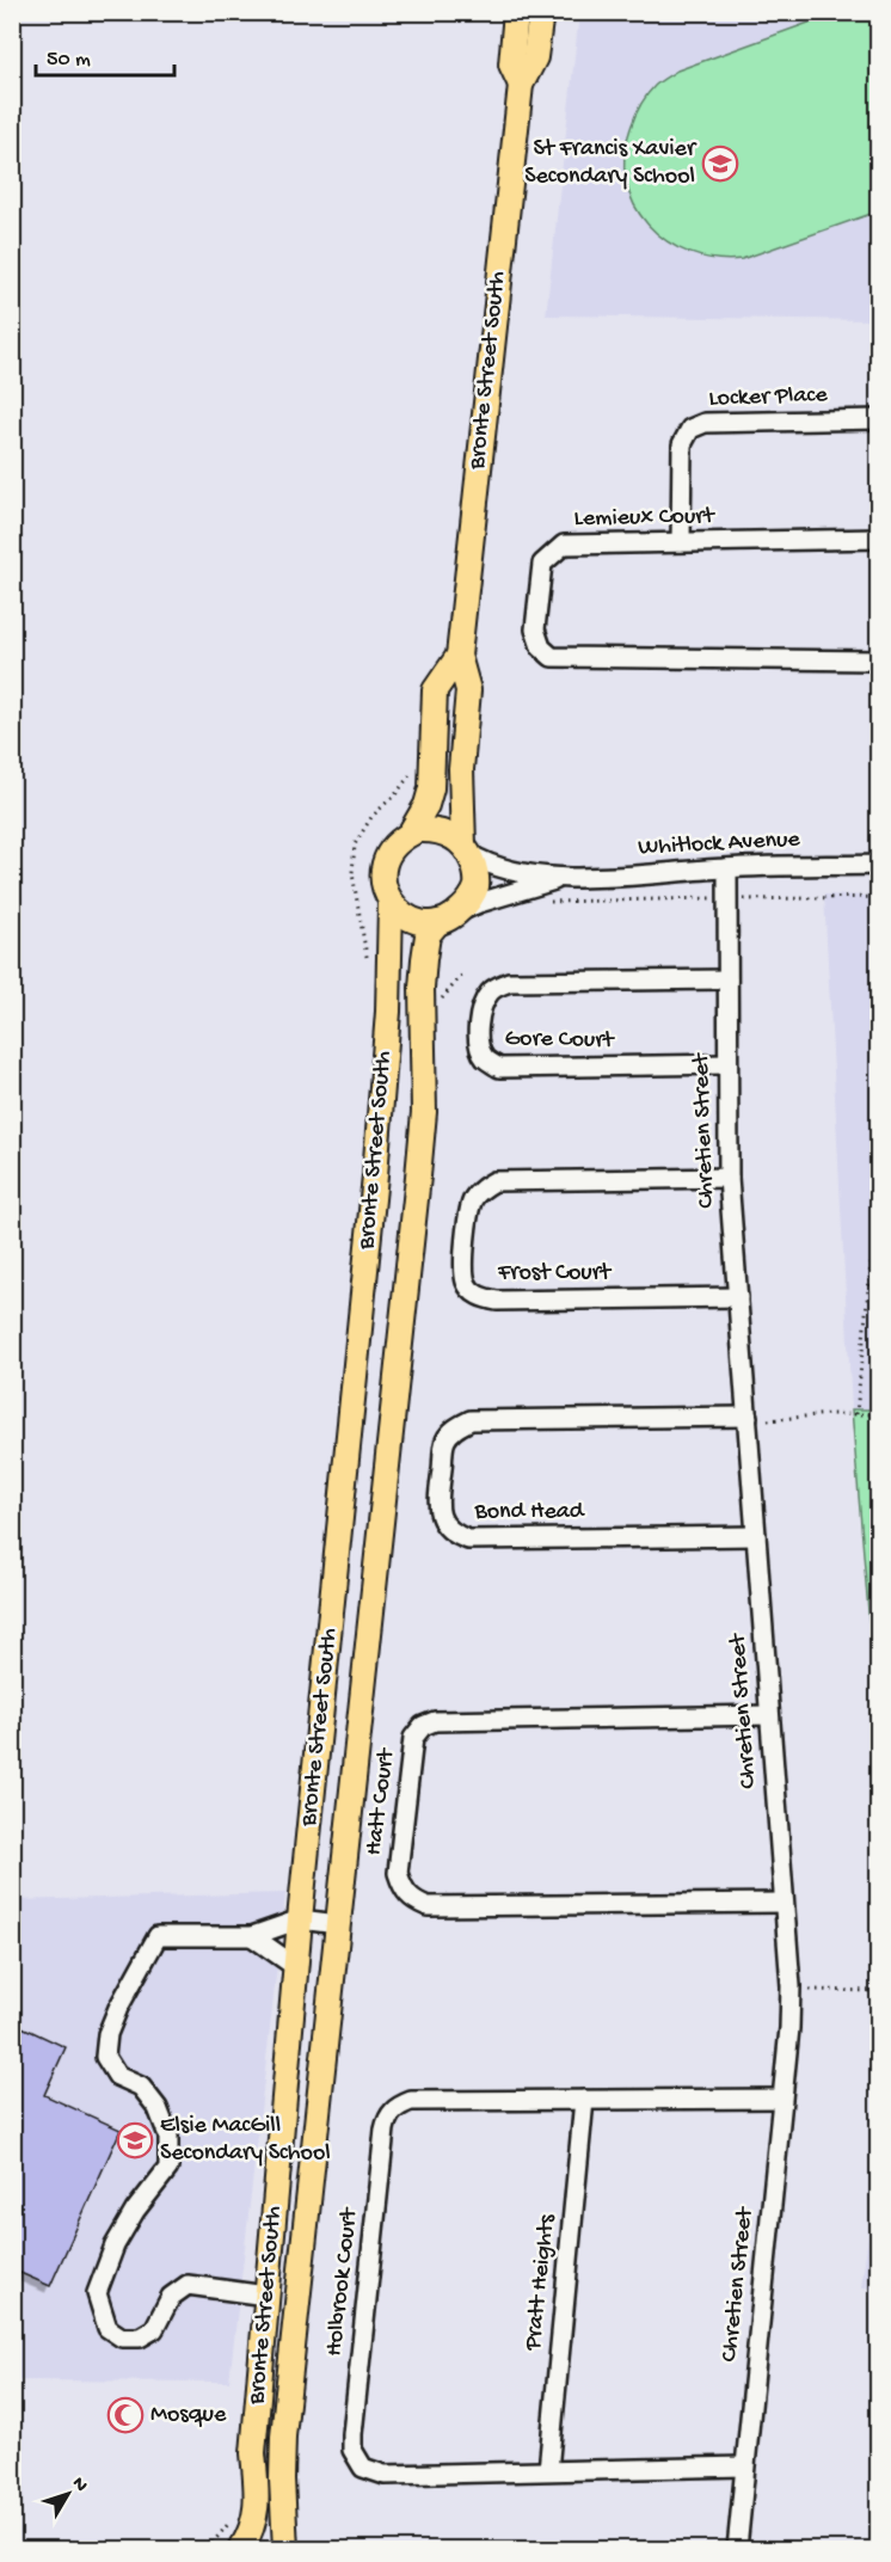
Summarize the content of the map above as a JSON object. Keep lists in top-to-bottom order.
{
  "streets": {
    "main road": ["Bronte Street South"],
    "street": [
      "Locker Place",
      "Lemieux Court",
      "Whitlock Avenue",
      "Gore Court",
      "Chretien Street",
      "Frost Court",
      "Bond Head",
      "Hatt Court",
      "Holbrook Court",
      "Pratt Heights"
    ]
  },
  "crossings": [
    ["Bronte Street South", "Whitlock Avenue"],
    ["Locker Place", "Lemieux Court"],
    ["Whitlock Avenue", "Chretien Street"],
    ["Gore Court", "Chretien Street"],
    ["Chretien Street", "Frost Court"],
    ["Chretien Street", "Bond Head"],
    ["Chretien Street", "Hatt Court"],
    ["Chretien Street", "Holbrook Court"],
    ["Holbrook Court", "Pratt Heights"]
  ],
  "places": {
    "school or university": ["St Francis Xavier Secondary School", "Elsie MacGill Secondary School"],
    "mosque": ["Mosque"]
  },
  "scale_bar": "50 m",
  "north": "top right"
}
